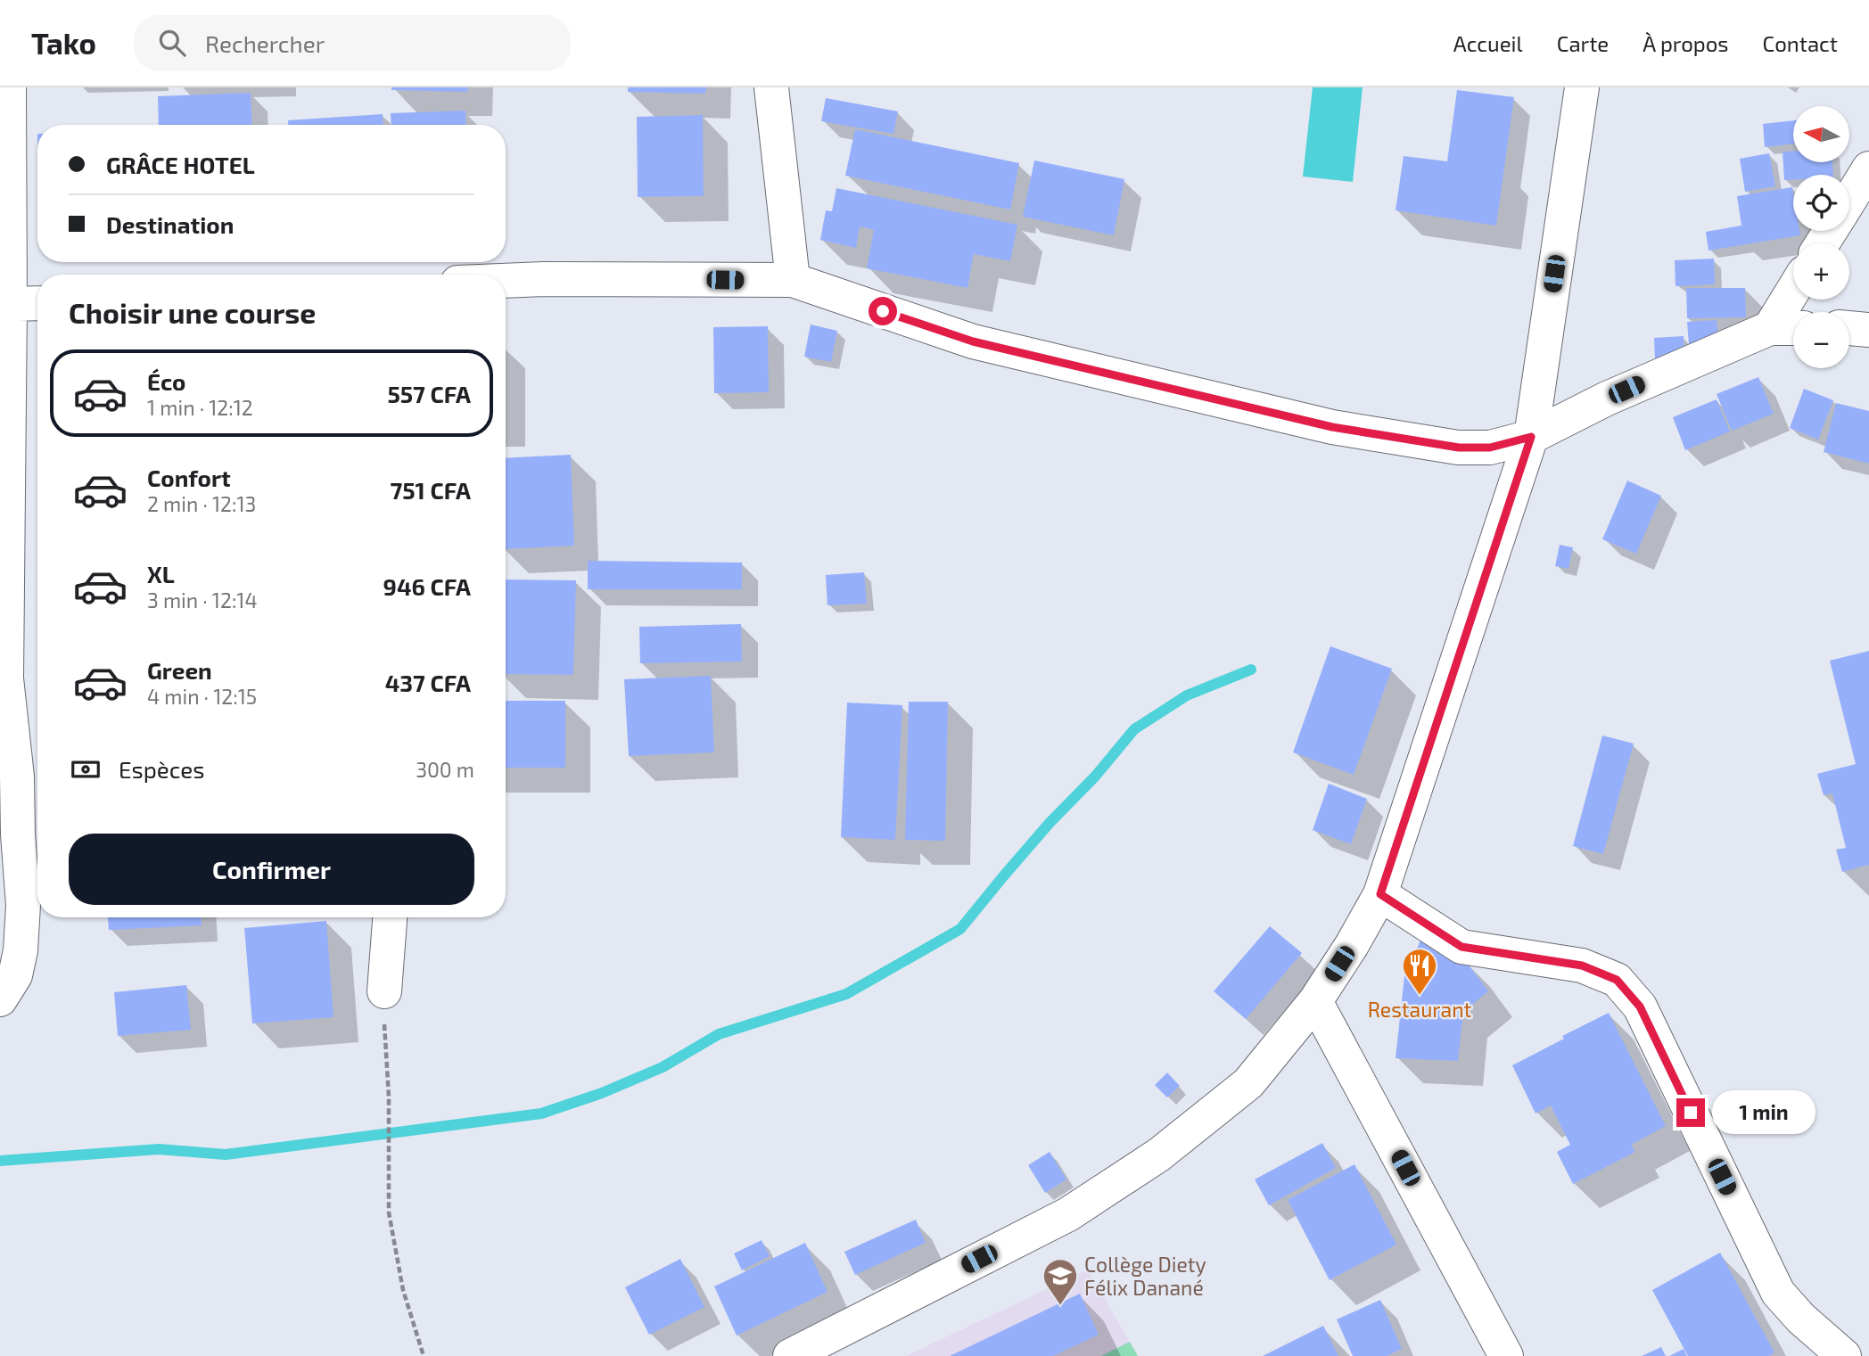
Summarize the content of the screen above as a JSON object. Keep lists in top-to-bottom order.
{
  "places": {
    "restaurant": ["Restaurant"],
    "school or university": ["Collège Diety Félix Danané"]
  },
  "north": "left",
  "page": {
    "header": "Tako",
    "search": "Rechercher",
    "nav": [
      "Accueil",
      "Carte",
      "À propos",
      "Contact"
    ],
    "map_buttons": ["+", "−"],
    "banner": ["GRÂCE HOTEL", "Destination"],
    "heading": "Choisir une course",
    "list": [
      {
        "name": "Éco",
        "note": "1 min · 12:12",
        "value": "557 CFA"
      },
      {
        "name": "Confort",
        "note": "2 min · 12:13",
        "value": "751 CFA"
      },
      {
        "name": "XL",
        "note": "3 min · 12:14",
        "value": "946 CFA"
      },
      {
        "name": "Green",
        "note": "4 min · 12:15",
        "value": "437 CFA"
      }
    ],
    "pay": ["Espèces", "300 m"],
    "buttons": "Confirmer",
    "bubble": "1 min"
  }
}
